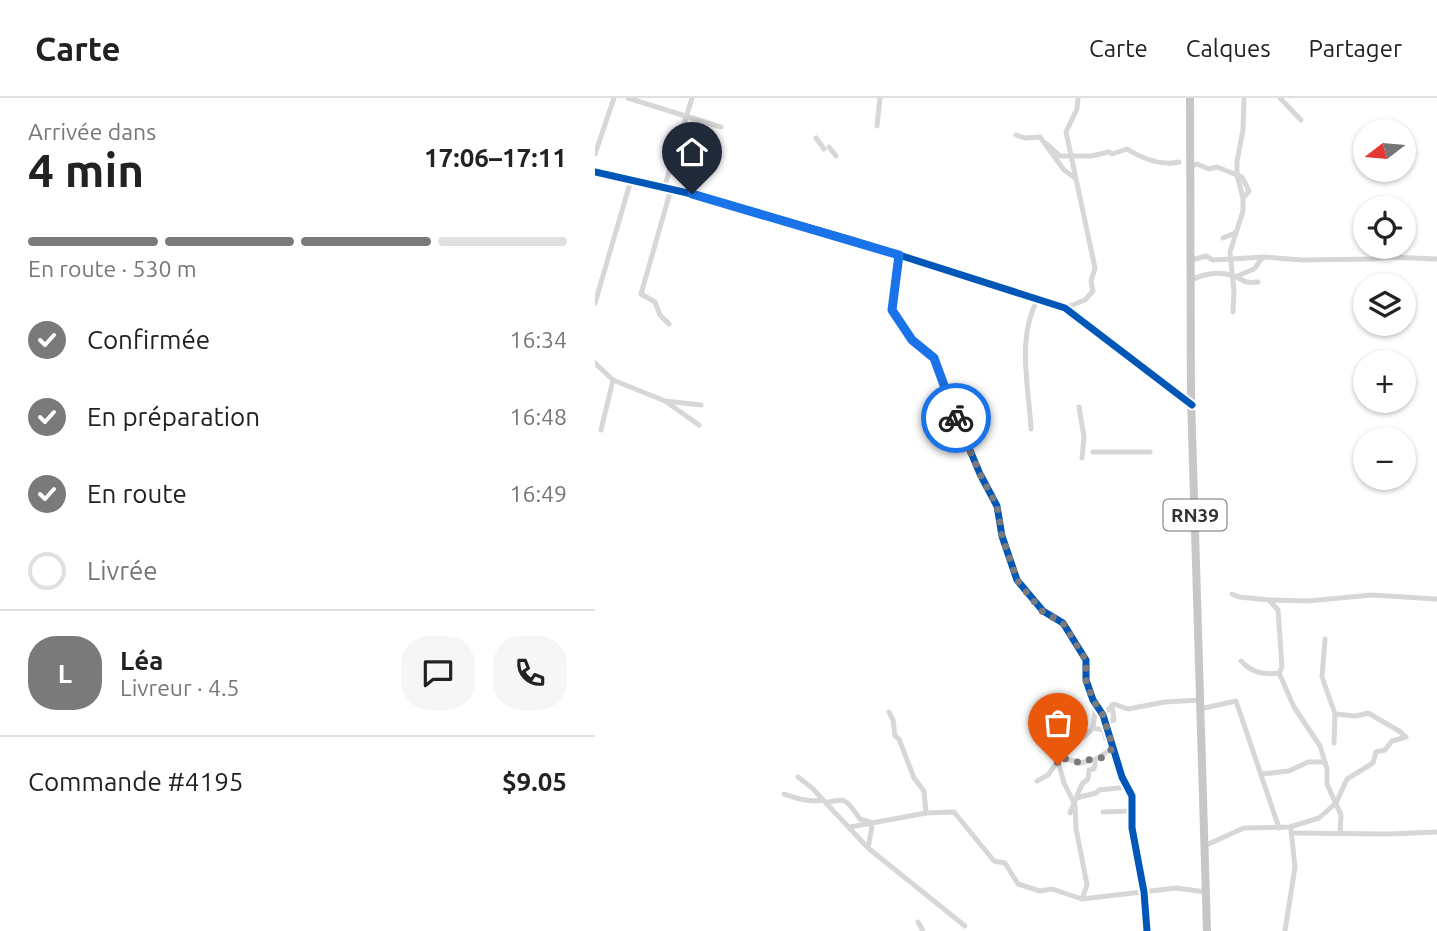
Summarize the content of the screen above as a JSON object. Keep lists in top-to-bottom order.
{
  "streets": {
    "highway": ["RN39"]
  },
  "north": "left",
  "page": {
    "header": "Carte",
    "nav": ["Carte", "Calques", "Partager"],
    "heading": ["4 min", "Arrivée dans", "17:06–17:11"],
    "panel": [
      "Léa",
      "Livreur · 4.5",
      "Commande #4195",
      "$9.05"
    ],
    "map_buttons": ["+", "−"],
    "bar": "En route · 530 m",
    "list": [
      ["Confirmée", "16:34"],
      ["En préparation", "16:48"],
      ["En route", "16:49"],
      "Livrée"
    ],
    "round": "L"
  }
}
